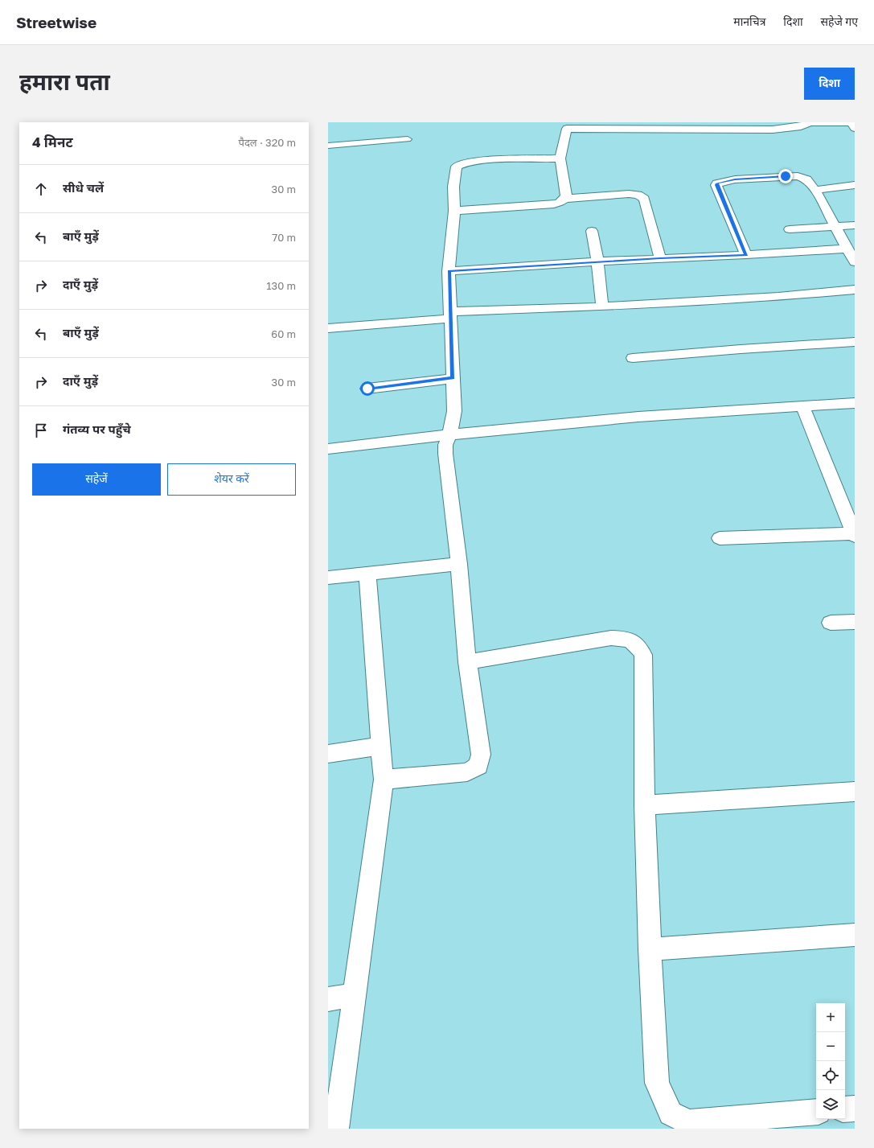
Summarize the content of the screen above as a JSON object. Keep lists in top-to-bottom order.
{
  "page": {
    "header": "Streetwise",
    "nav": ["मानचित्र", "दिशा", "सहेजे गए"],
    "buttons": [
      "दिशा",
      ["सहेजें", "शेयर करें"]
    ],
    "title": "हमारा पता",
    "heading": ["4 मिनट", "पैदल · 320 m"],
    "list": [
      ["सीधे चलें", "30 m"],
      ["बाएँ मुड़ें", "70 m"],
      ["दाएँ मुड़ें", "130 m"],
      ["बाएँ मुड़ें", "60 m"],
      ["दाएँ मुड़ें", "30 m"],
      "गंतव्य पर पहुँचे"
    ],
    "map_buttons": ["+", "−"]
  }
}
